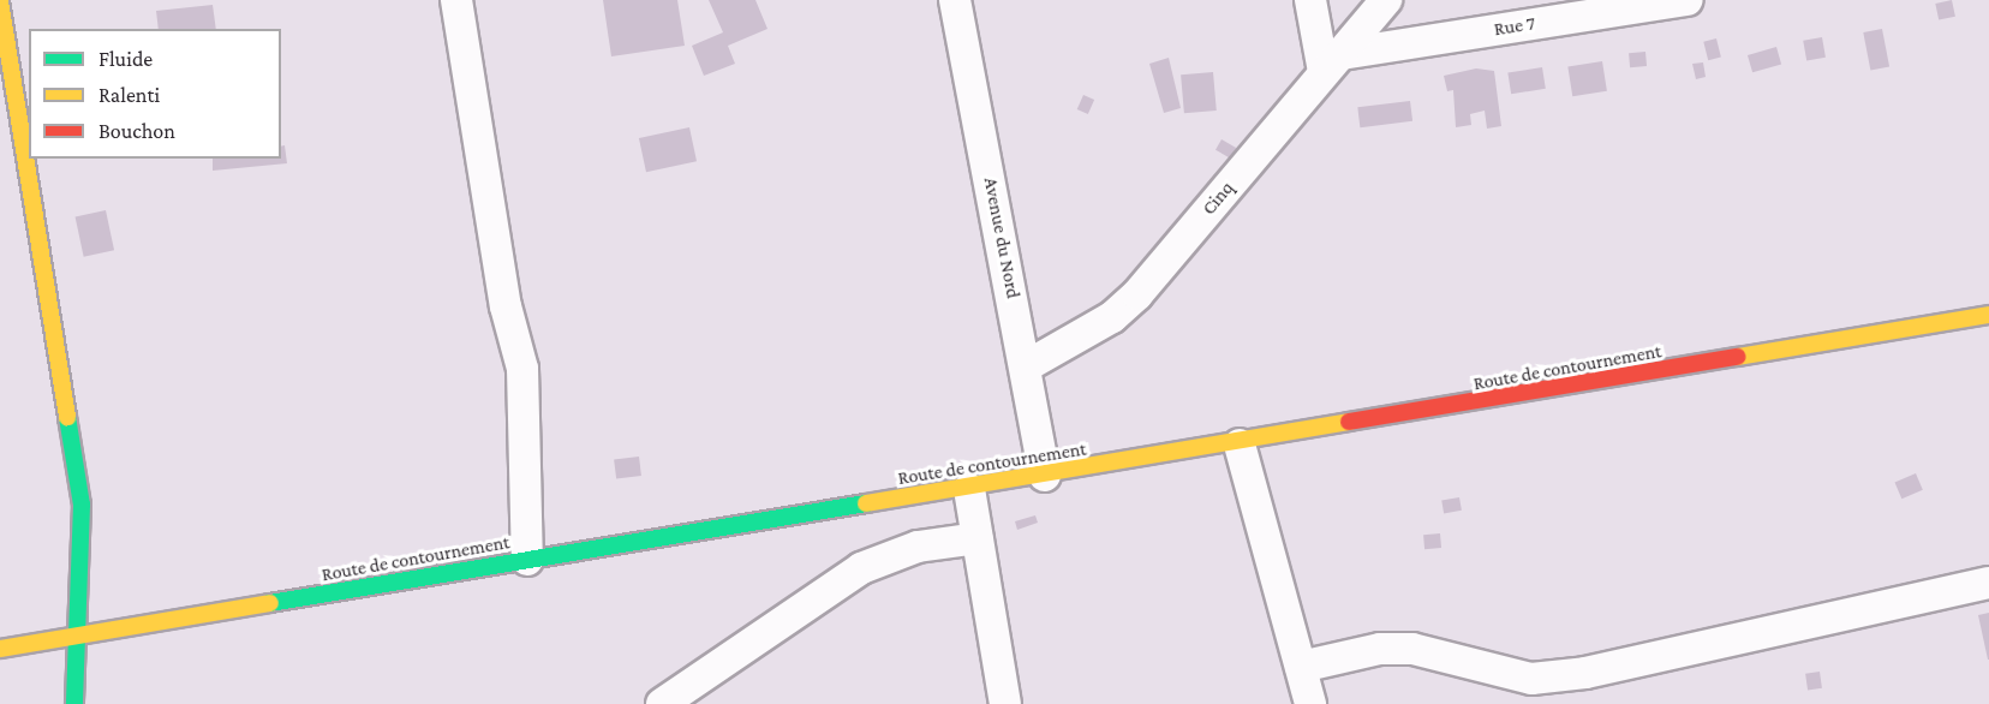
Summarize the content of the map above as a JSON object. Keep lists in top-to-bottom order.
{
  "streets": {
    "street": [
      "Rue 7",
      "Cinq",
      "Avenue du Nord",
      "Route de contournement"
    ]
  },
  "crossings": [
    ["Rue 7", "Cinq"],
    ["Cinq", "Avenue du Nord"],
    ["Avenue du Nord", "Route de contournement"]
  ],
  "legend": ["Fluide", "Ralenti", "Bouchon"]
}
